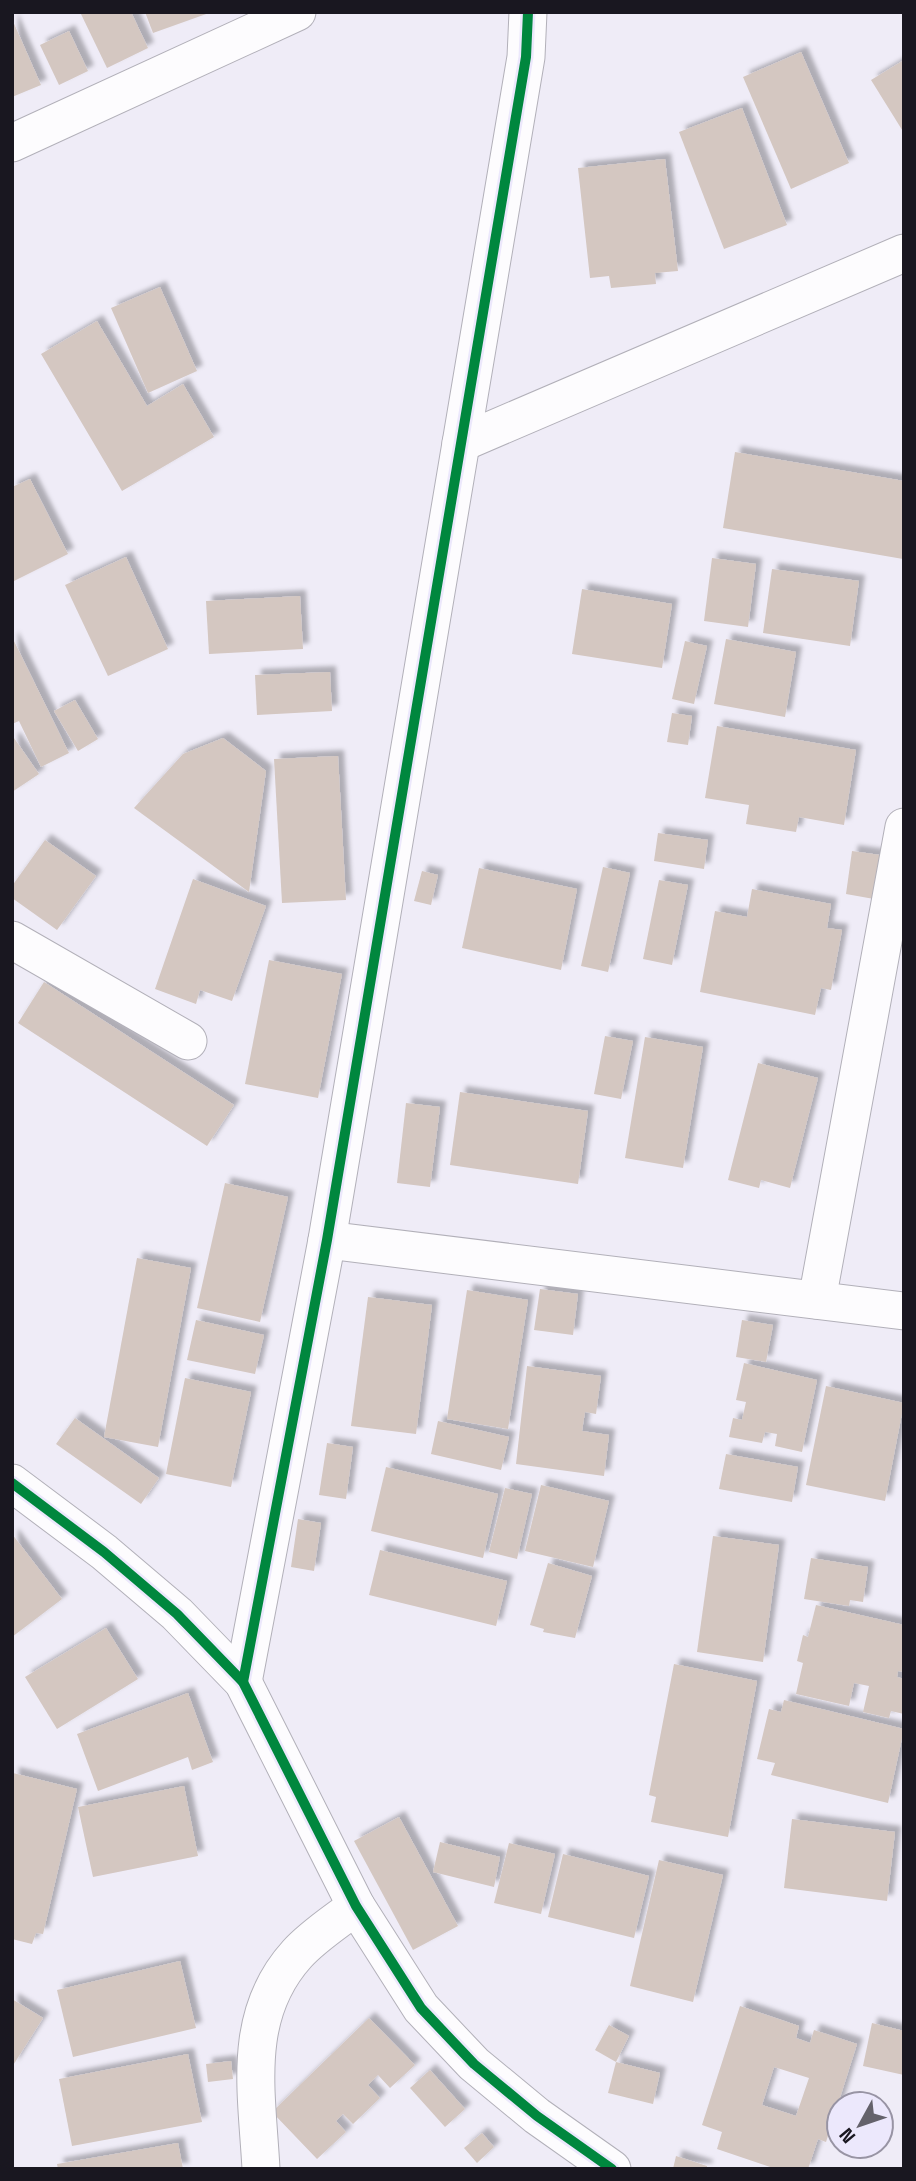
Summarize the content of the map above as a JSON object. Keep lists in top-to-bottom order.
{
  "north": "bottom left"
}
